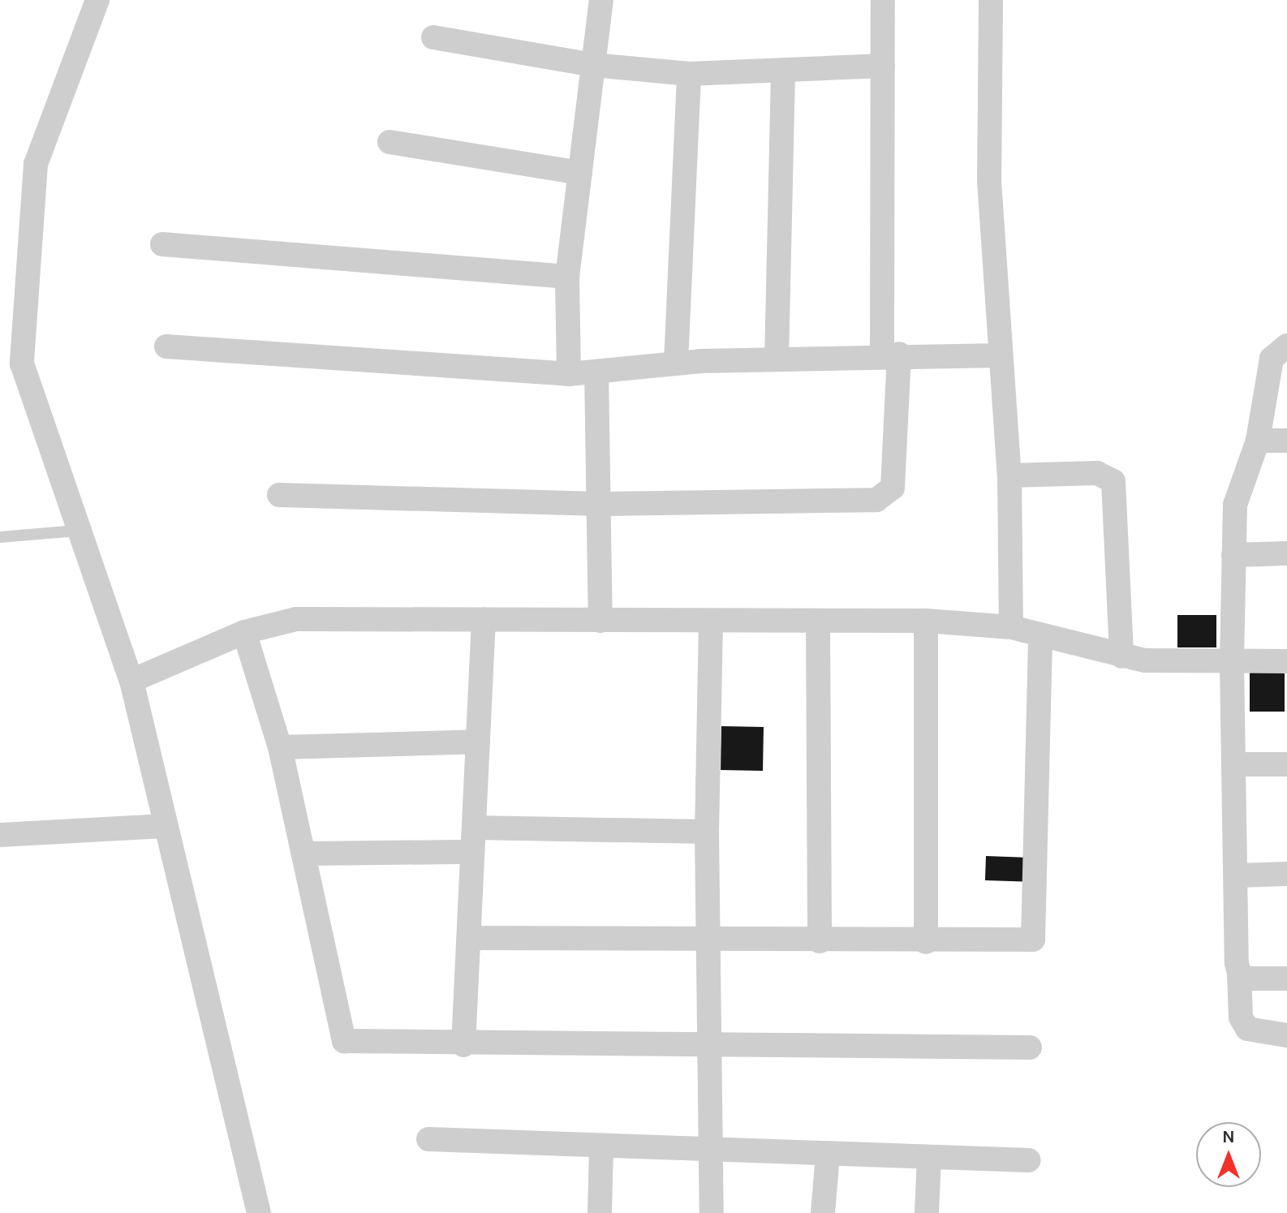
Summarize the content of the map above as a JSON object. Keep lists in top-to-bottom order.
{
  "north": "top"
}
